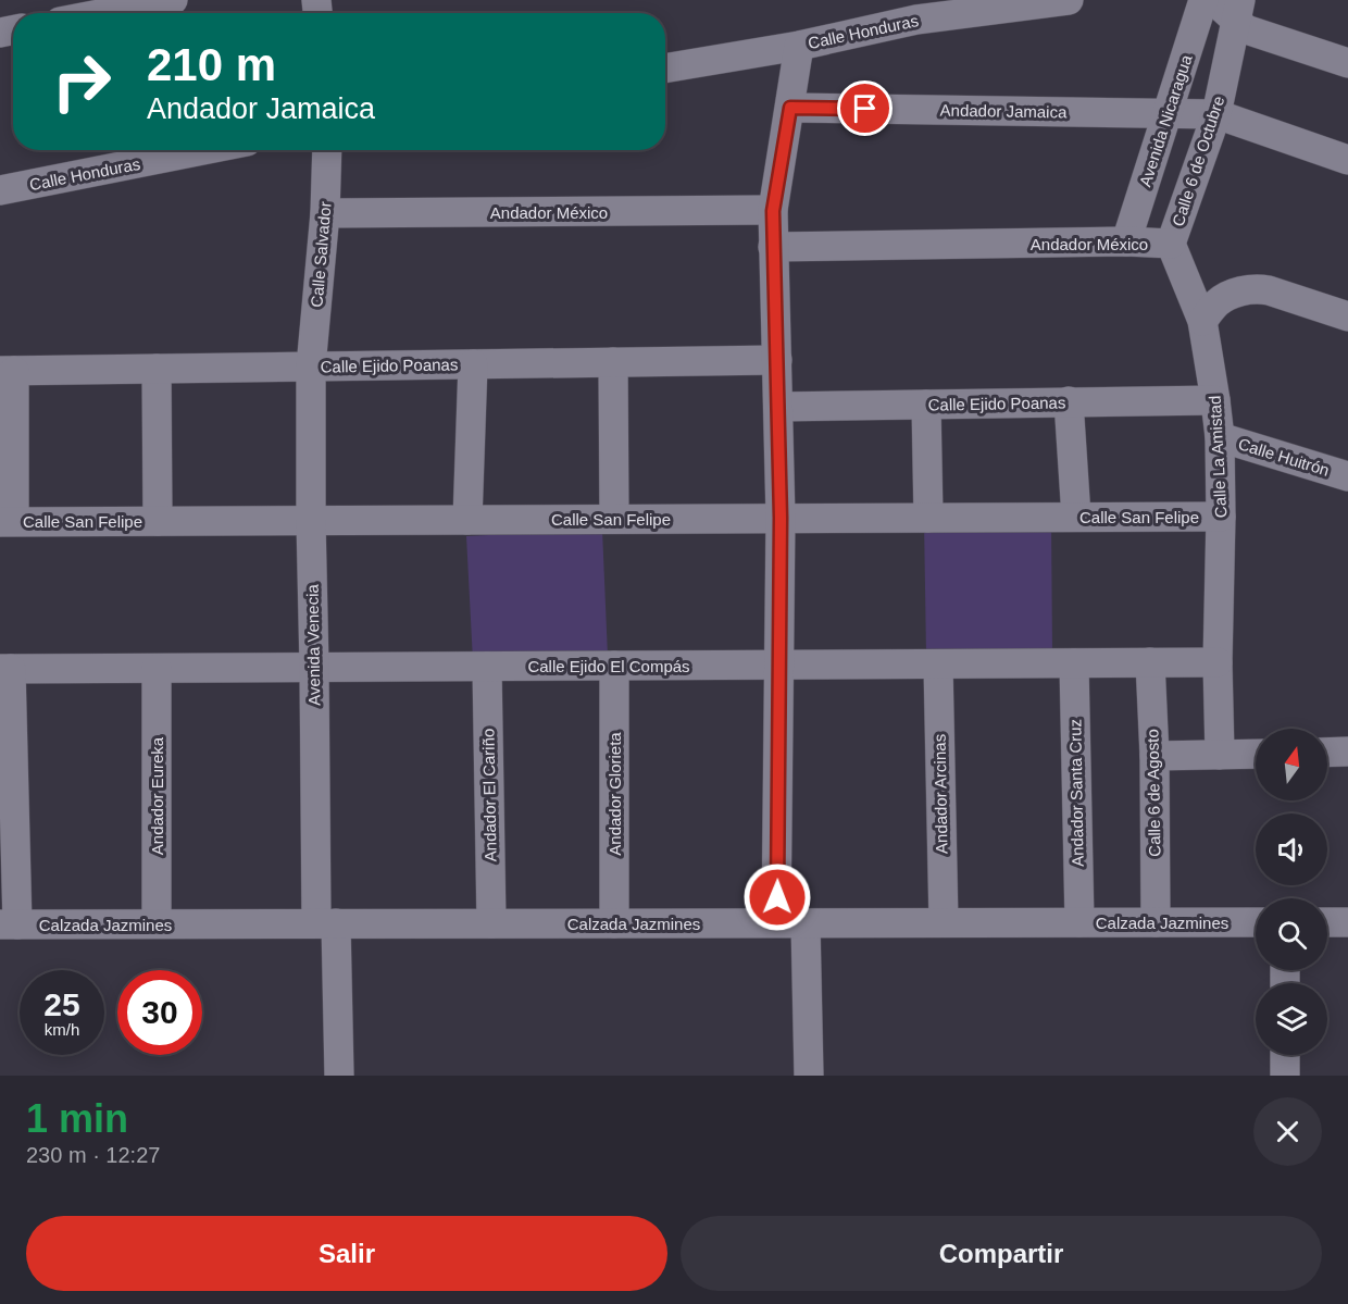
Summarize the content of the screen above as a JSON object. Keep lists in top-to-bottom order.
{
  "streets": {
    "street": [
      "Calle Honduras",
      "Andador Jamaica",
      "Avenida Nicaragua",
      "Calle 6 de Octubre",
      "Andador México",
      "Calle Salvador",
      "Calle Ejido Poanas",
      "Calle La Amistad",
      "Calle Huitrón",
      "Calle San Felipe",
      "Avenida Venecia",
      "Calle Ejido El Compás",
      "Andador Santa Cruz",
      "Calle 6 de Agosto",
      "Andador Glorieta",
      "Andador Arcinas",
      "Andador El Cariño",
      "Andador Eureka",
      "Calzada Jazmines"
    ]
  },
  "crossings": [
    ["Andador Jamaica", "Avenida Nicaragua"],
    ["Andador Jamaica", "Calle 6 de Octubre"],
    ["Avenida Nicaragua", "Andador México"],
    ["Calle 6 de Octubre", "Andador México"],
    ["Calle 6 de Octubre", "Calle La Amistad"],
    ["Andador México", "Calle Salvador"],
    ["Andador México", "Calle La Amistad"],
    ["Calle Salvador", "Calle Ejido Poanas"],
    ["Calle Salvador", "Avenida Venecia"],
    ["Calle Ejido Poanas", "Calle La Amistad"],
    ["Calle Ejido Poanas", "Avenida Venecia"],
    ["Calle La Amistad", "Calle Huitrón"],
    ["Calle La Amistad", "Calle San Felipe"],
    ["Calle La Amistad", "Calle Ejido El Compás"],
    ["Calle San Felipe", "Avenida Venecia"],
    ["Avenida Venecia", "Calle Ejido El Compás"],
    ["Avenida Venecia", "Calzada Jazmines"],
    ["Calle Ejido El Compás", "Andador Santa Cruz"],
    ["Calle Ejido El Compás", "Calle 6 de Agosto"],
    ["Calle Ejido El Compás", "Andador Glorieta"],
    ["Calle Ejido El Compás", "Andador Arcinas"],
    ["Calle Ejido El Compás", "Andador El Cariño"],
    ["Calle Ejido El Compás", "Andador Eureka"],
    ["Andador Santa Cruz", "Calzada Jazmines"],
    ["Calle 6 de Agosto", "Calzada Jazmines"],
    ["Andador Glorieta", "Calzada Jazmines"],
    ["Andador Arcinas", "Calzada Jazmines"],
    ["Andador El Cariño", "Calzada Jazmines"],
    ["Andador Eureka", "Calzada Jazmines"]
  ],
  "north": "top",
  "page": {
    "turn": ["210 m", "Andador Jamaica"],
    "speed": "25 km/h",
    "limit": "30",
    "heading": ["1 min", "230 m · 12:27"],
    "buttons": ["Salir", "Compartir"]
  }
}
